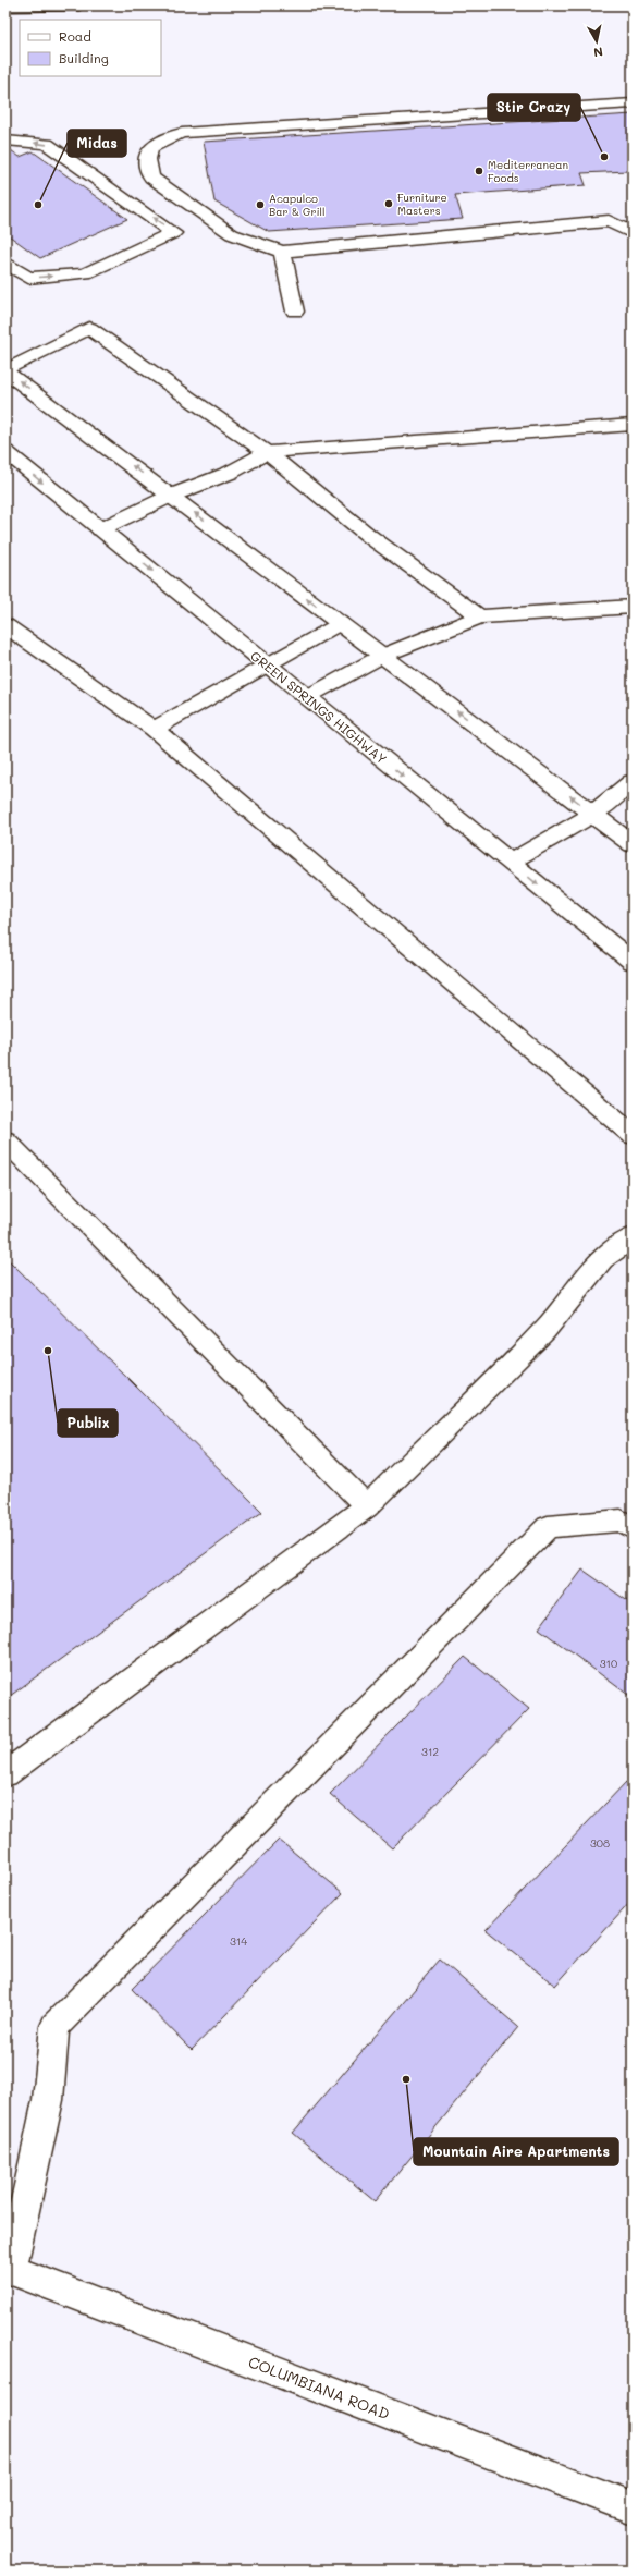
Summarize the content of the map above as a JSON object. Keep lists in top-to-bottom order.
{
  "streets": {
    "main road": ["GREEN SPRINGS HIGHWAY", "COLUMBIANA ROAD"]
  },
  "places": [
    "Stir Crazy",
    "Mediterranean Foods",
    "Furniture Masters",
    "Midas",
    "Acapulco Bar & Grill",
    "Publix",
    "Mountain Aire Apartments"
  ],
  "house_numbers": [
    "310",
    "312",
    "308",
    "314"
  ],
  "legend": ["Road", "Building"],
  "north": "bottom"
}
